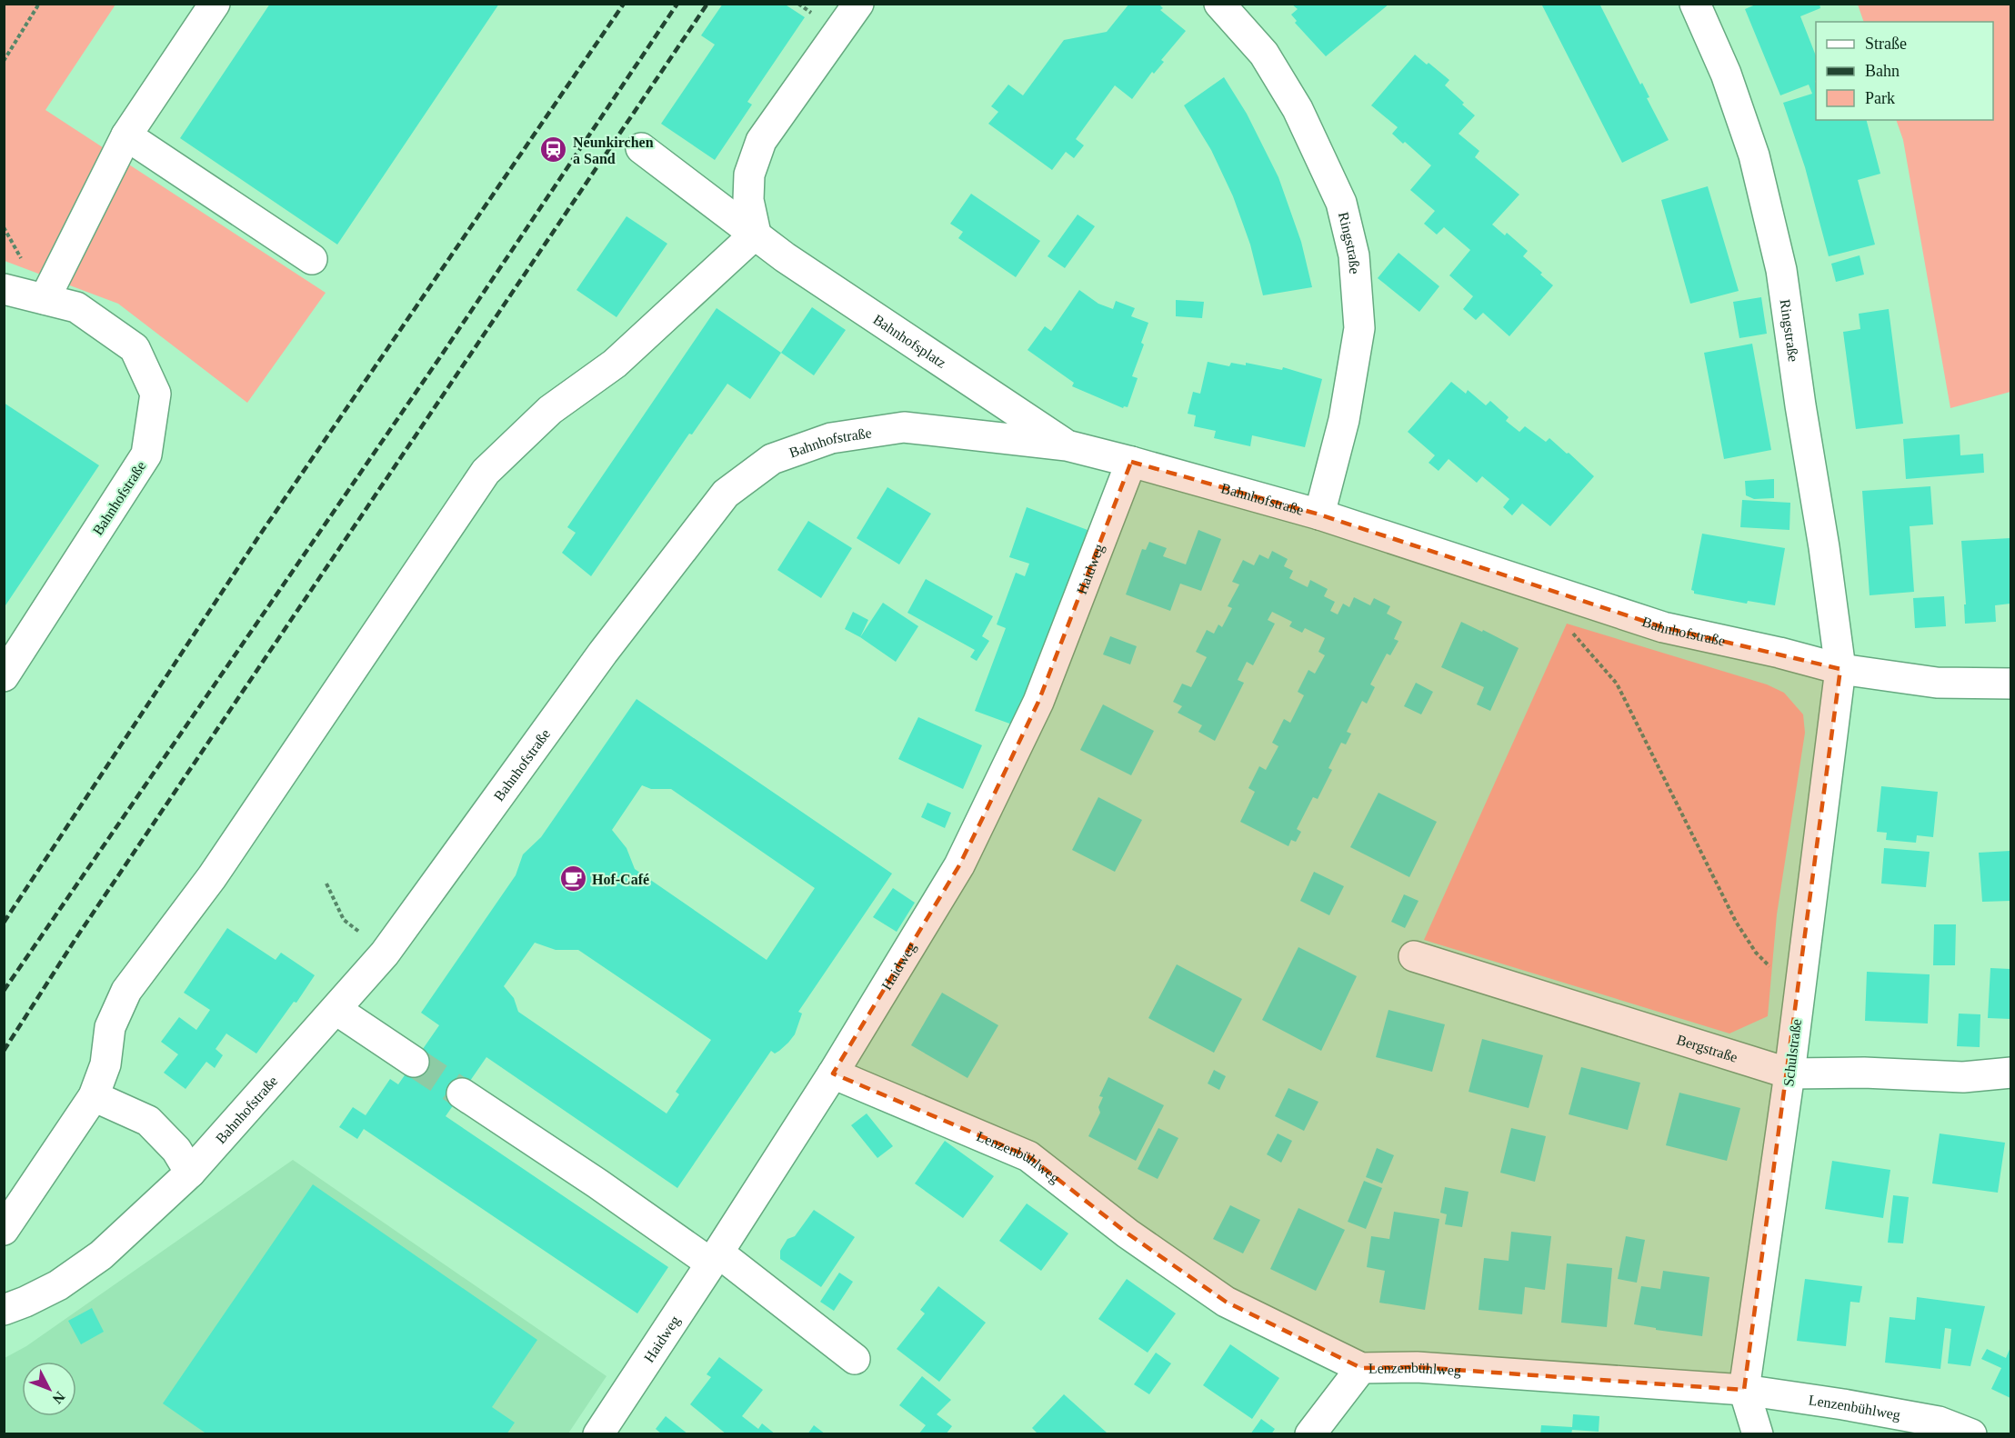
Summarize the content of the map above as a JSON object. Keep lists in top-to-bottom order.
{
  "streets": {
    "street": [
      "Ringstraße",
      "Bahnhofsplatz",
      "Bahnhofstraße",
      "Haidweg",
      "Bergstraße",
      "Schulstraße",
      "Lenzenbühlweg"
    ]
  },
  "crossings": [
    ["Ringstraße", "Bahnhofstraße"],
    ["Ringstraße", "Schulstraße"],
    ["Bahnhofsplatz", "Bahnhofstraße"],
    ["Bahnhofstraße", "Haidweg"],
    ["Bahnhofstraße", "Schulstraße"],
    ["Haidweg", "Lenzenbühlweg"],
    ["Bergstraße", "Schulstraße"],
    ["Schulstraße", "Lenzenbühlweg"]
  ],
  "places": {
    "station": ["Neunkirchen a Sand"],
    "cafe": ["Hof-Café"]
  },
  "legend": ["Straße", "Bahn", "Park"],
  "north": "bottom right"
}
